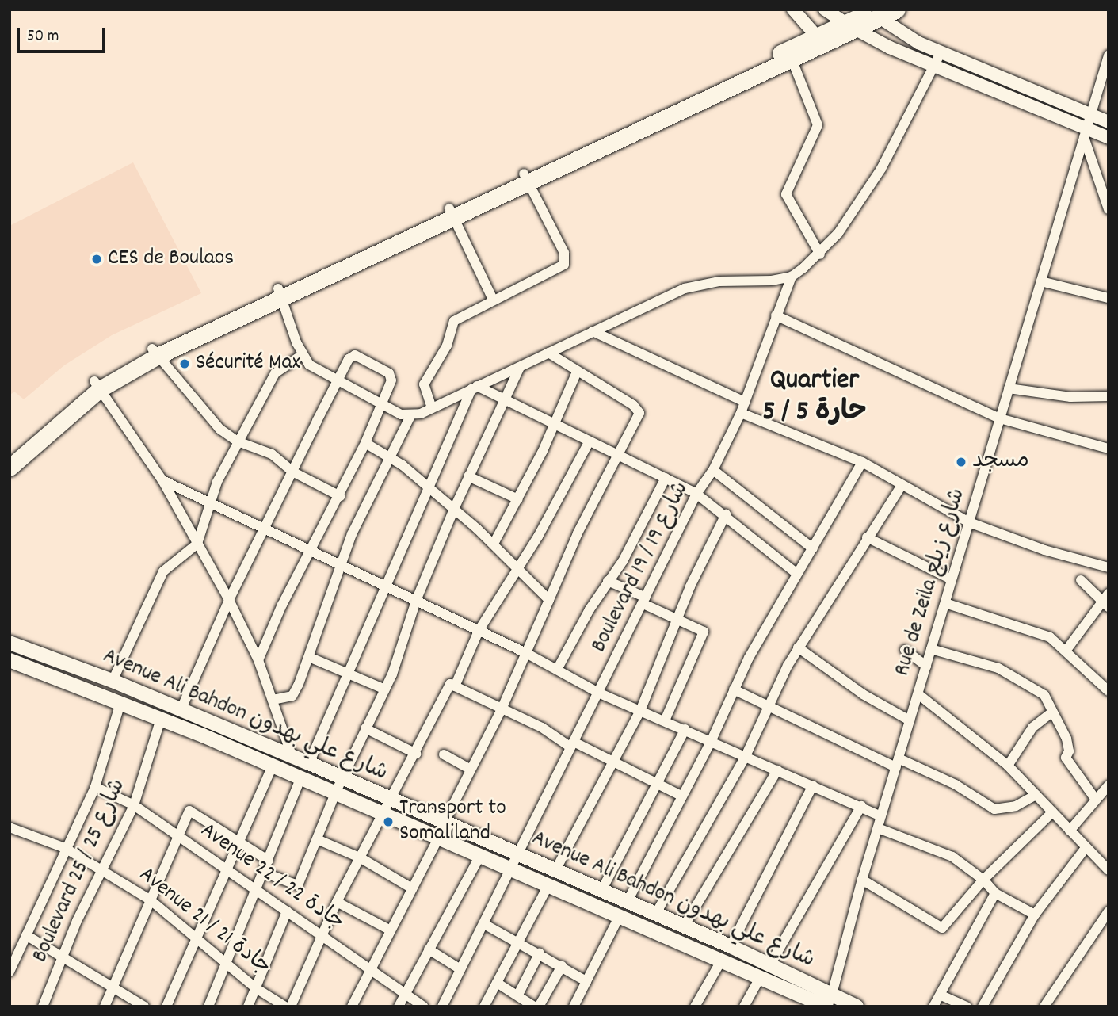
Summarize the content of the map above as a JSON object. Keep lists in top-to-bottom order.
{
  "streets": {
    "main road": ["Avenue Ali Bahdon شارع علي بهدون"],
    "street": [
      "Boulevard 19 / شارع 19",
      "Rue de Zeila شارع زيلع",
      "Boulevard 25 / شارع 25",
      "Avenue 22 / جادة 22",
      "Avenue 21 / جادة 21"
    ]
  },
  "crossings": [
    ["Boulevard 19 / شارع 19", "Avenue Ali Bahdon شارع علي بهدون"],
    ["Rue de Zeila شارع زيلع", "Avenue Ali Bahdon شارع علي بهدون"],
    ["Avenue Ali Bahdon شارع علي بهدون", "Boulevard 25 / شارع 25"],
    ["Boulevard 25 / شارع 25", "Avenue 22 / جادة 22"],
    ["Boulevard 25 / شارع 25", "Avenue 21 / جادة 21"]
  ],
  "districts": ["Quartier 5 / حارة 5"],
  "places": [
    "CES de Boulaos",
    "Sécurité Max",
    "مسجد",
    "Transport to Somaliland"
  ],
  "scale_bar": "50 m"
}
